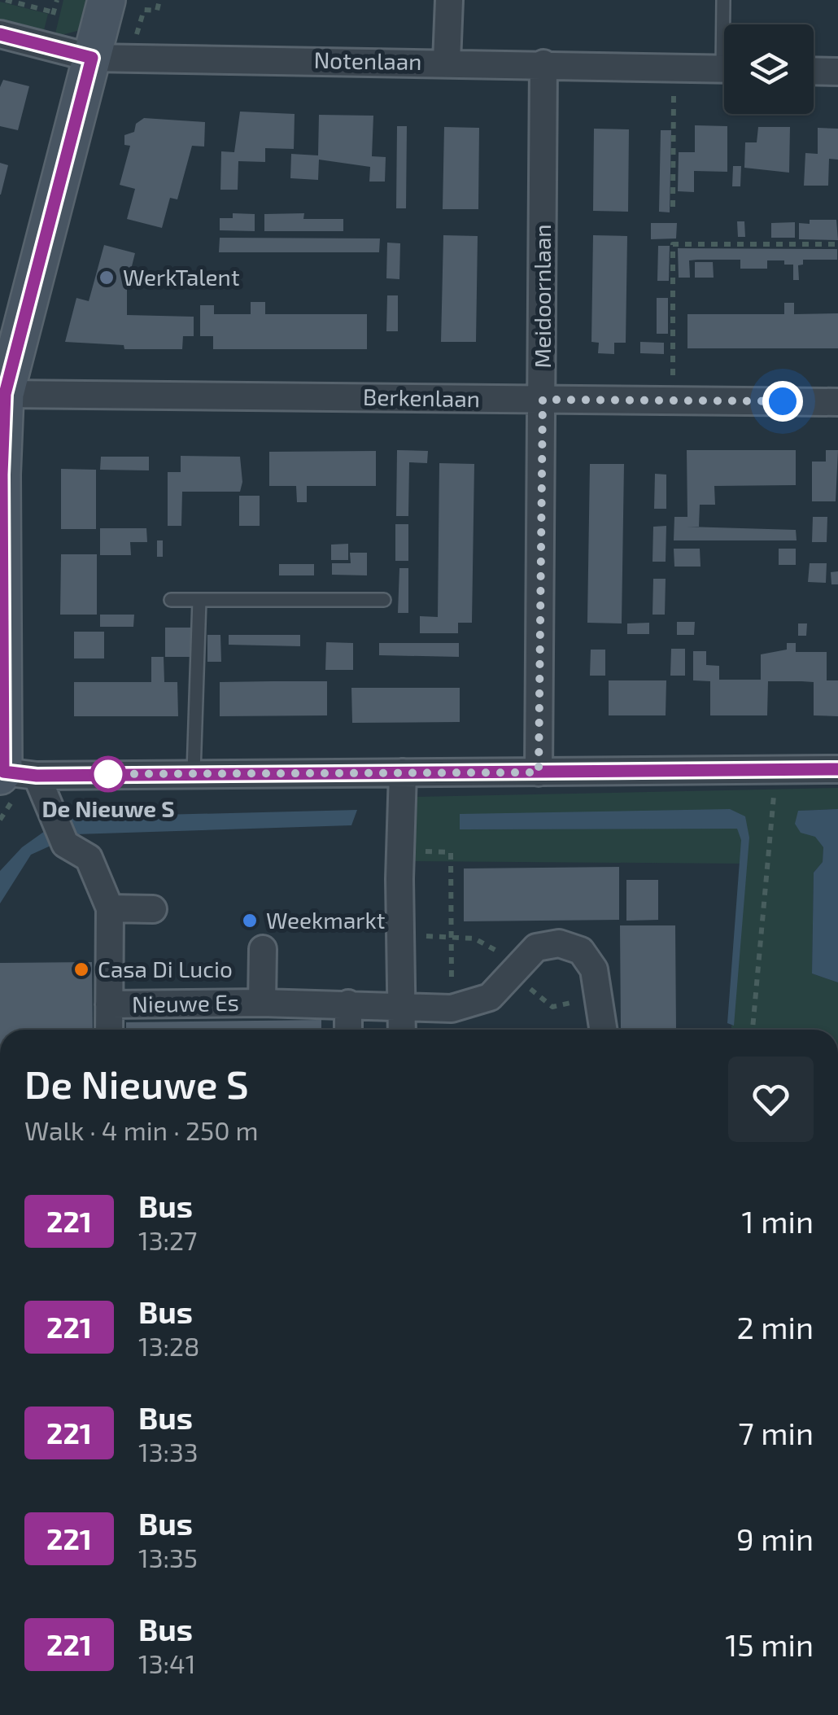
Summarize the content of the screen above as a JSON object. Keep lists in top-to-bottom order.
{
  "streets": {
    "street": [
      "Notenlaan",
      "Meidoornlaan",
      "Berkenlaan",
      "Nieuwe Es"
    ]
  },
  "crossings": [
    ["Notenlaan", "Meidoornlaan"],
    ["Meidoornlaan", "Berkenlaan"]
  ],
  "places": [
    "WerkTalent",
    "De Nieuwe S",
    "Weekmarkt",
    "Casa Di Lucio"
  ],
  "lines": ["bus line 221"],
  "page": {
    "heading": ["De Nieuwe S", "Walk · 4 min · 250 m"],
    "list": [
      {
        "mark": "221",
        "name": "Bus",
        "note": "13:27",
        "value": "1 min"
      },
      {
        "mark": "221",
        "name": "Bus",
        "note": "13:28",
        "value": "2 min"
      },
      {
        "mark": "221",
        "name": "Bus",
        "note": "13:33",
        "value": "7 min"
      },
      {
        "mark": "221",
        "name": "Bus",
        "note": "13:35",
        "value": "9 min"
      },
      {
        "mark": "221",
        "name": "Bus",
        "note": "13:41",
        "value": "15 min"
      }
    ]
  }
}
